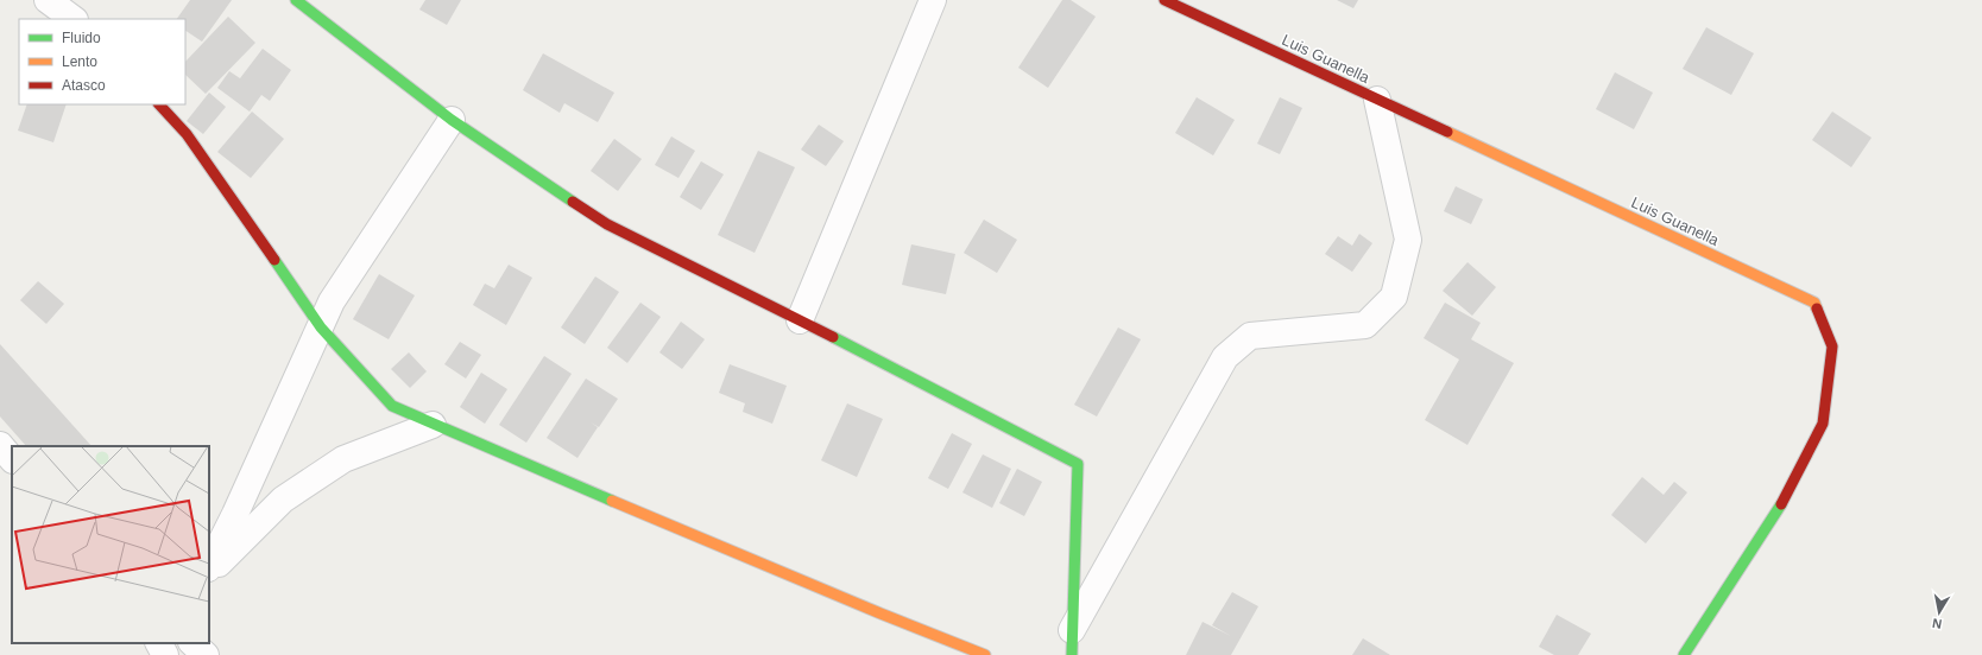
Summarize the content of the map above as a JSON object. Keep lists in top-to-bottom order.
{
  "streets": {
    "street": ["Luis Guanella"]
  },
  "legend": ["Fluido", "Lento", "Atasco"],
  "north": "bottom"
}
